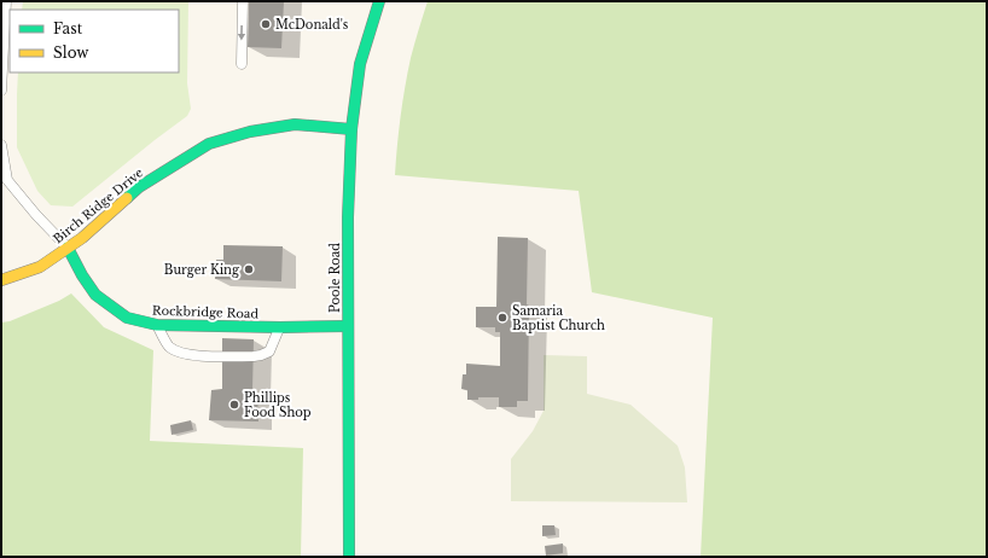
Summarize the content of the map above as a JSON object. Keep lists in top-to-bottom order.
{
  "streets": {
    "street": ["Birch Ridge Drive", "Poole Road", "Rockbridge Road"]
  },
  "crossings": [
    ["Birch Ridge Drive", "Poole Road"],
    ["Birch Ridge Drive", "Rockbridge Road"],
    ["Poole Road", "Rockbridge Road"]
  ],
  "places": [
    "McDonald's",
    "Burger King",
    "Samaria Baptist Church",
    "Phillips Food Shop"
  ],
  "legend": ["Fast", "Slow"]
}
